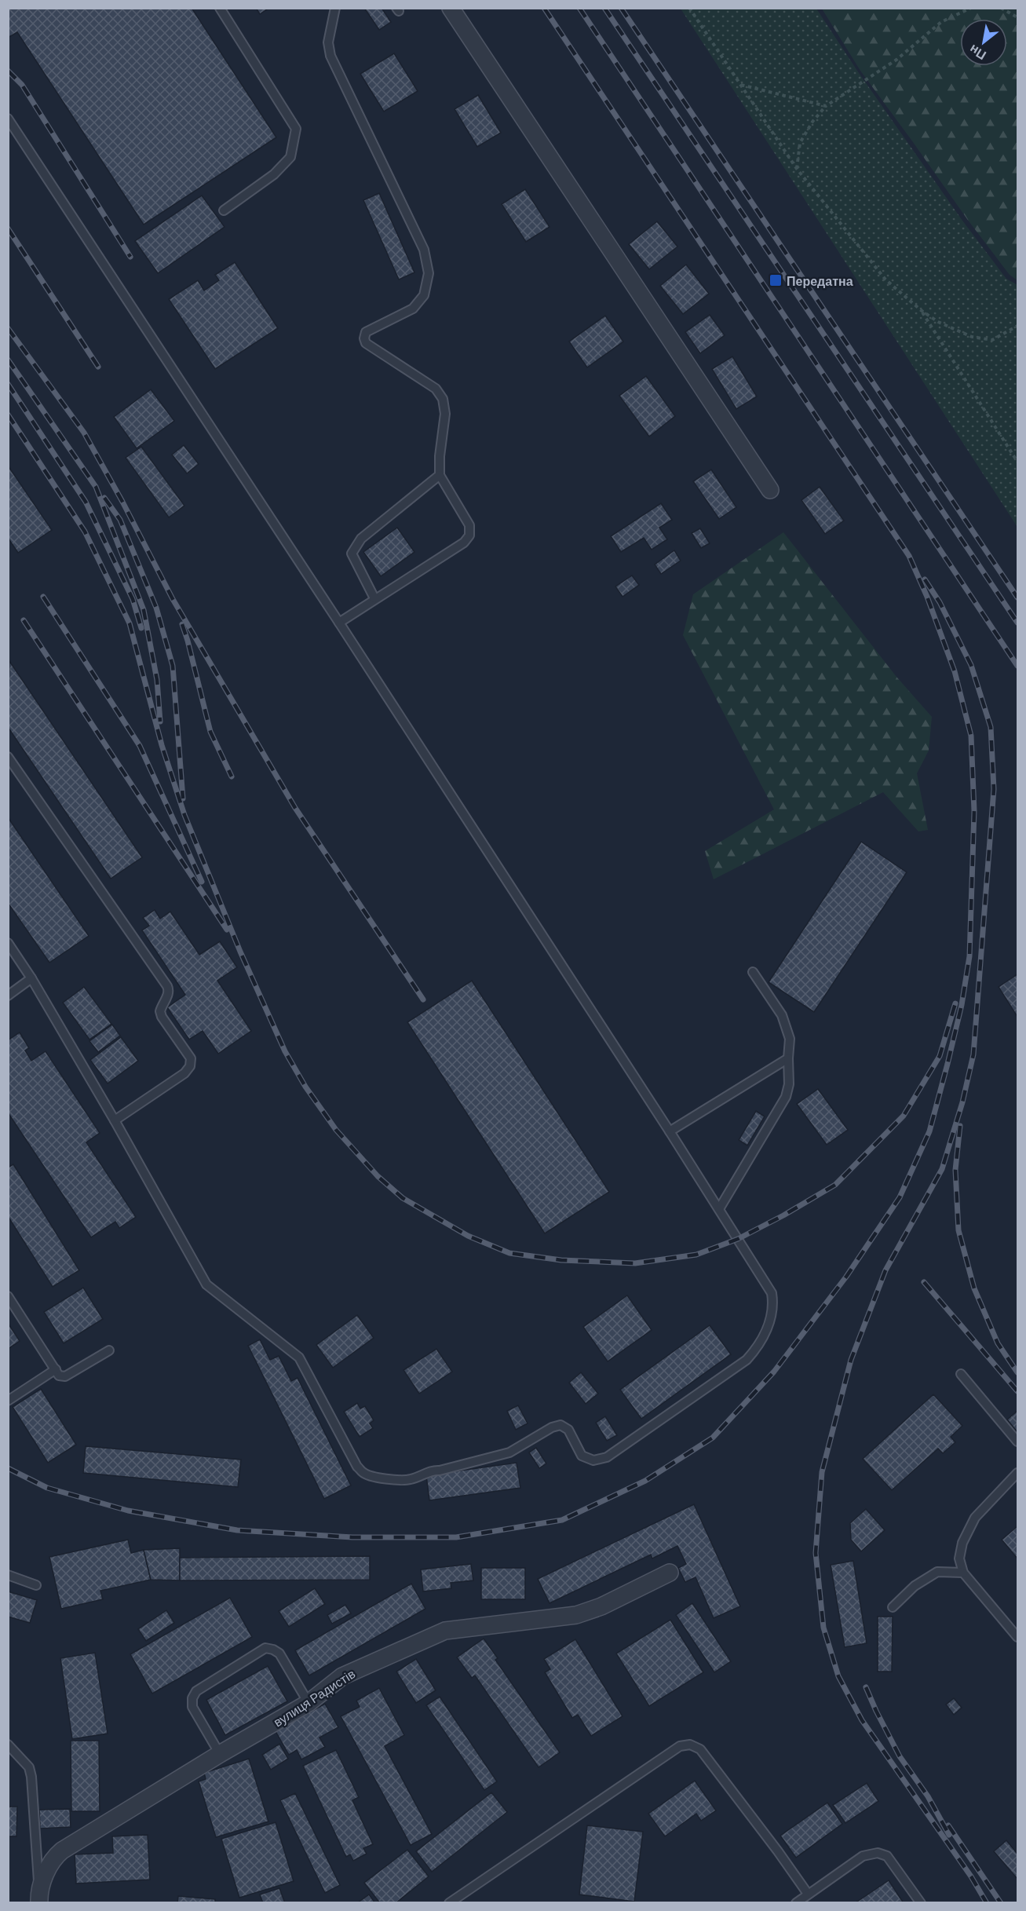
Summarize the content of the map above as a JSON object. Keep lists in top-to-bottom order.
{
  "streets": {
    "street": ["вулиця Радистів"]
  },
  "places": {
    "transit": ["Передатна"]
  },
  "north": "bottom left"
}
